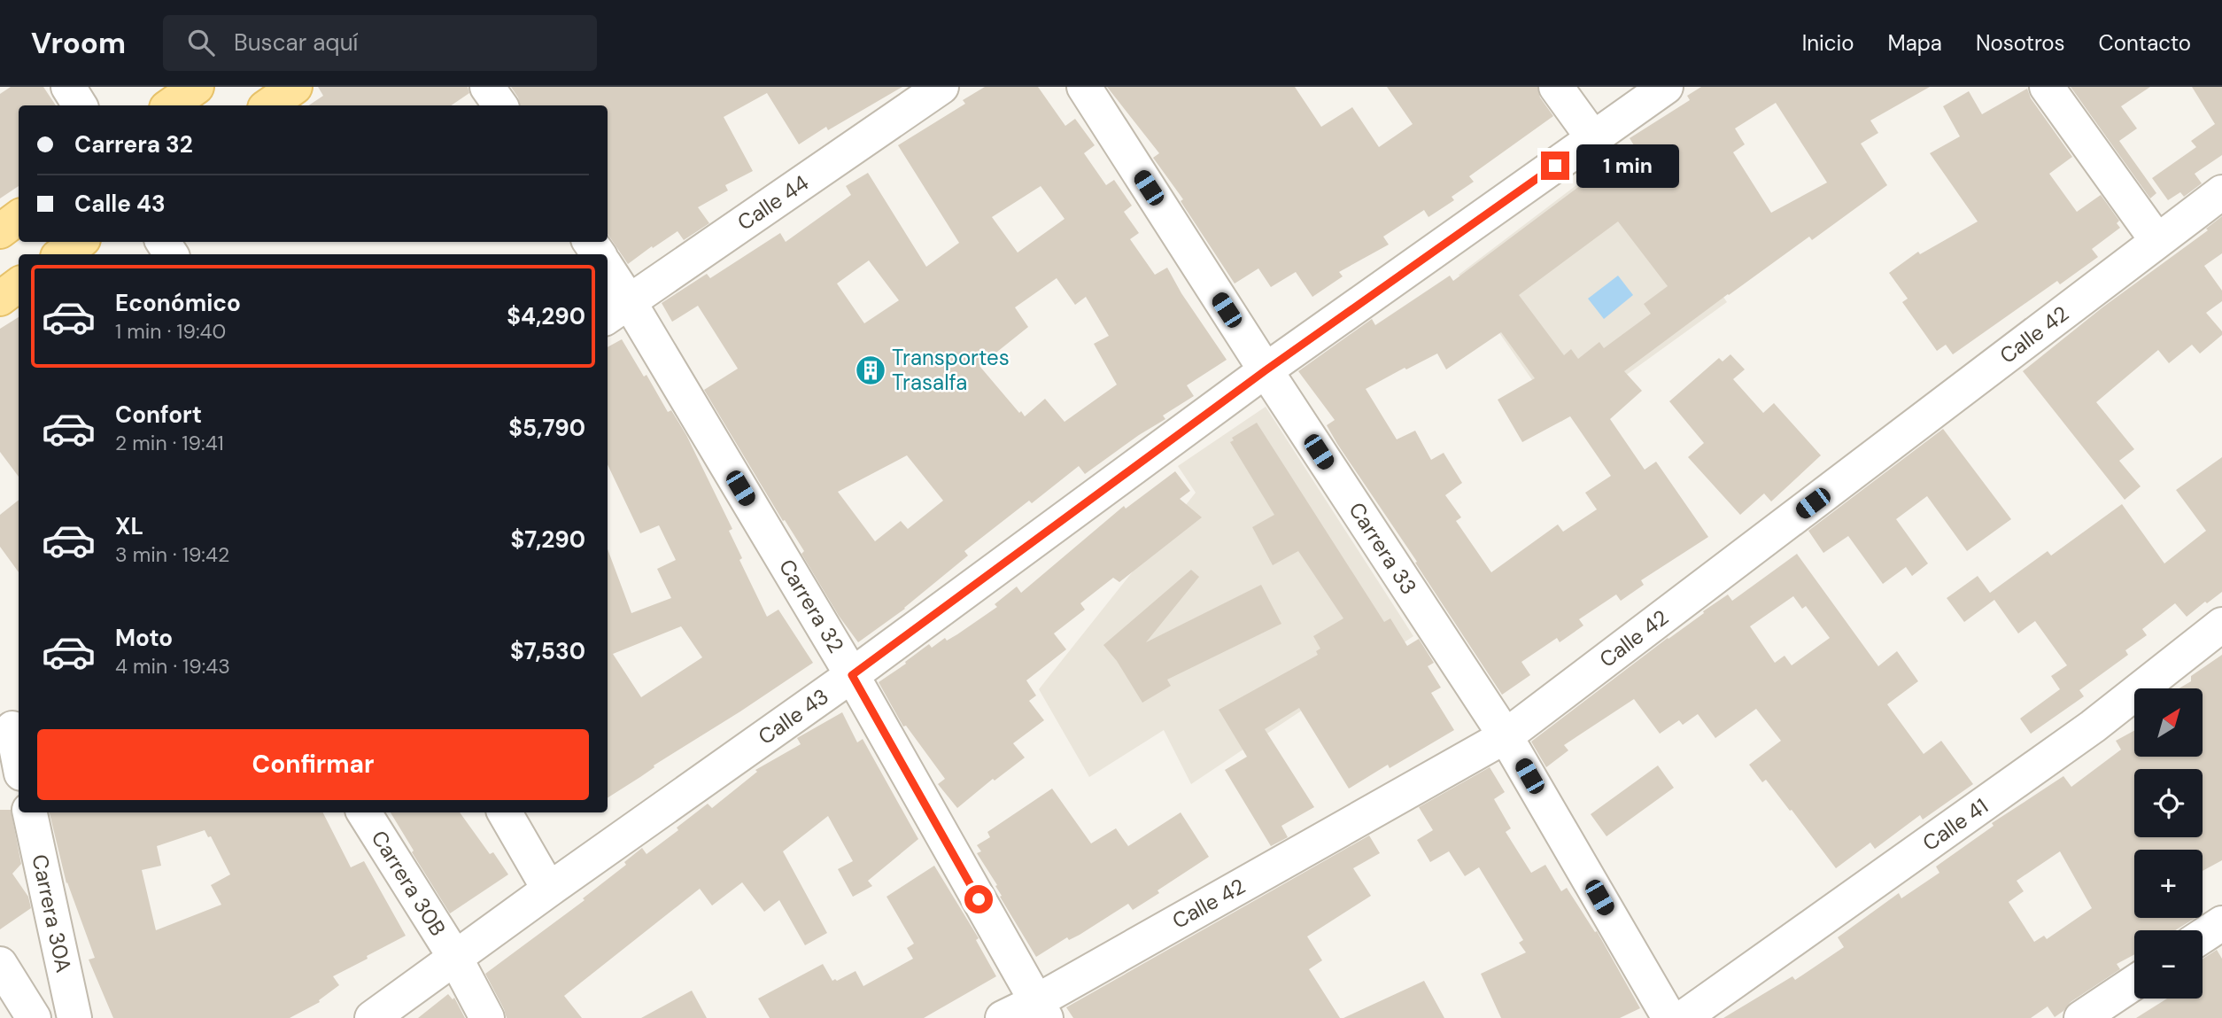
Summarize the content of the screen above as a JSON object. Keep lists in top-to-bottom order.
{
  "streets": {
    "street": [
      "Calle 44",
      "Calle 42",
      "Carrera 33",
      "Carrera 32",
      "Calle 43",
      "Calle 41",
      "Carrera 30B",
      "Carrera 30A"
    ]
  },
  "crossings": [
    ["Calle 44", "Carrera 32"],
    ["Calle 42", "Carrera 33"],
    ["Calle 42", "Carrera 32"],
    ["Carrera 33", "Calle 43"],
    ["Carrera 32", "Calle 43"],
    ["Calle 43", "Carrera 30B"]
  ],
  "places": {
    "building": ["Transportes Trasalfa"]
  },
  "north": "top right",
  "page": {
    "header": "Vroom",
    "search": "Buscar aquí",
    "nav": [
      "Inicio",
      "Mapa",
      "Nosotros",
      "Contacto"
    ],
    "banner": ["Carrera 32", "Calle 43"],
    "bubble": "1 min",
    "list": [
      {
        "name": "Económico",
        "note": "1 min · 19:40",
        "value": "$4,290"
      },
      {
        "name": "Confort",
        "note": "2 min · 19:41",
        "value": "$5,790"
      },
      {
        "name": "XL",
        "note": "3 min · 19:42",
        "value": "$7,290"
      },
      {
        "name": "Moto",
        "note": "4 min · 19:43",
        "value": "$7,530"
      }
    ],
    "map_buttons": ["+", "−"],
    "buttons": "Confirmar"
  }
}
